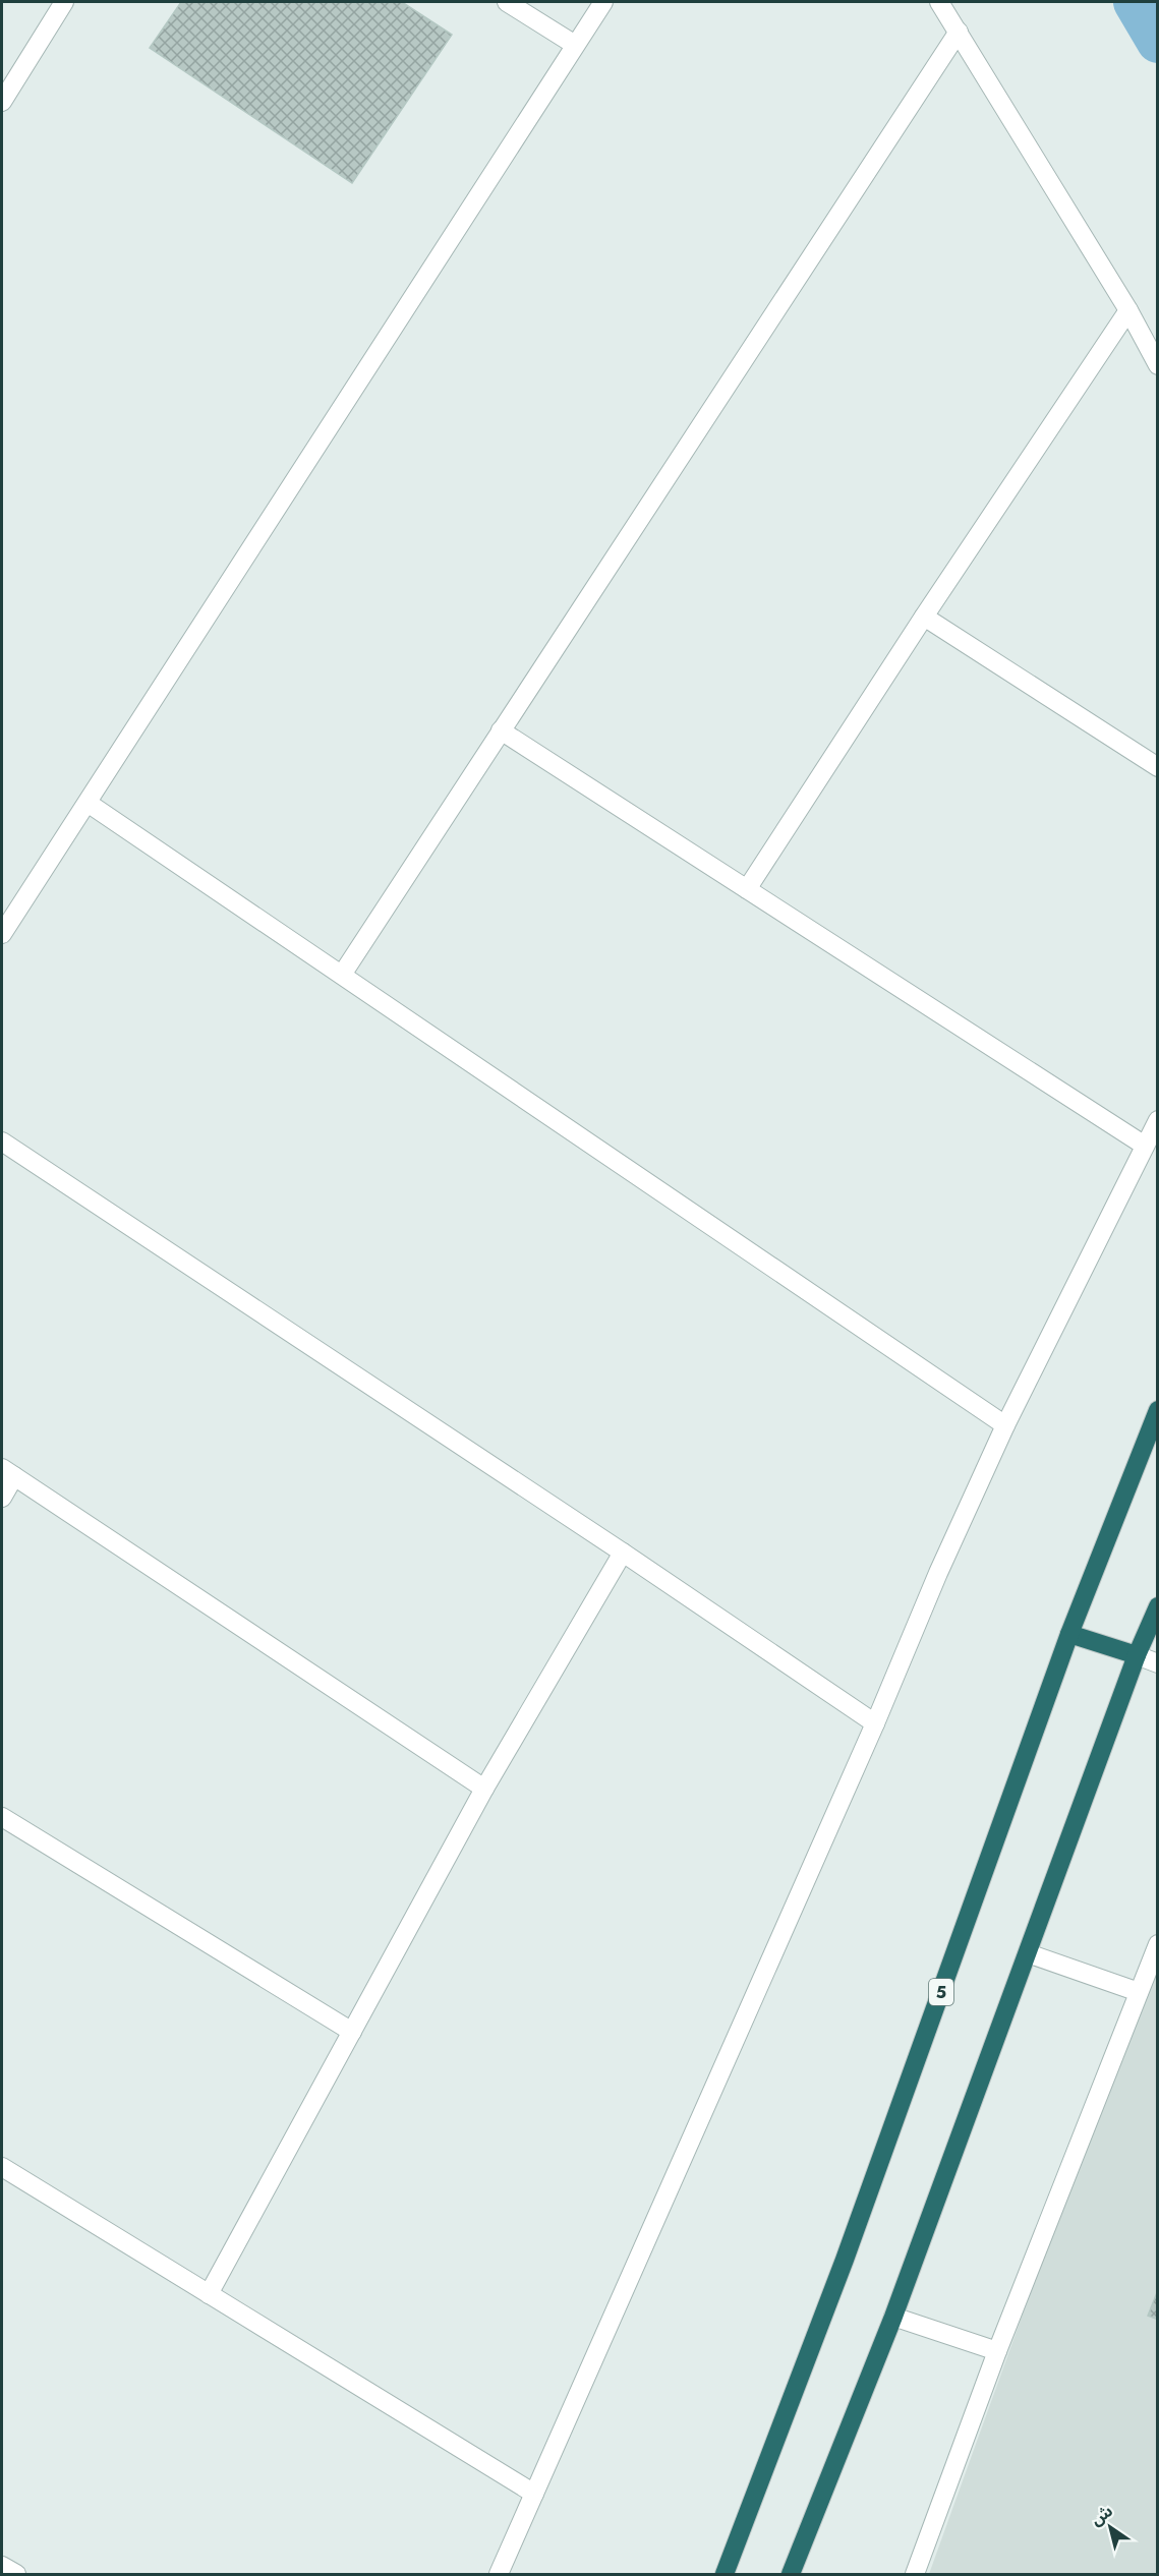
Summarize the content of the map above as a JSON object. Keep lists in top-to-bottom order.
{
  "streets": {
    "highway": ["5"]
  },
  "north": "top left"
}
